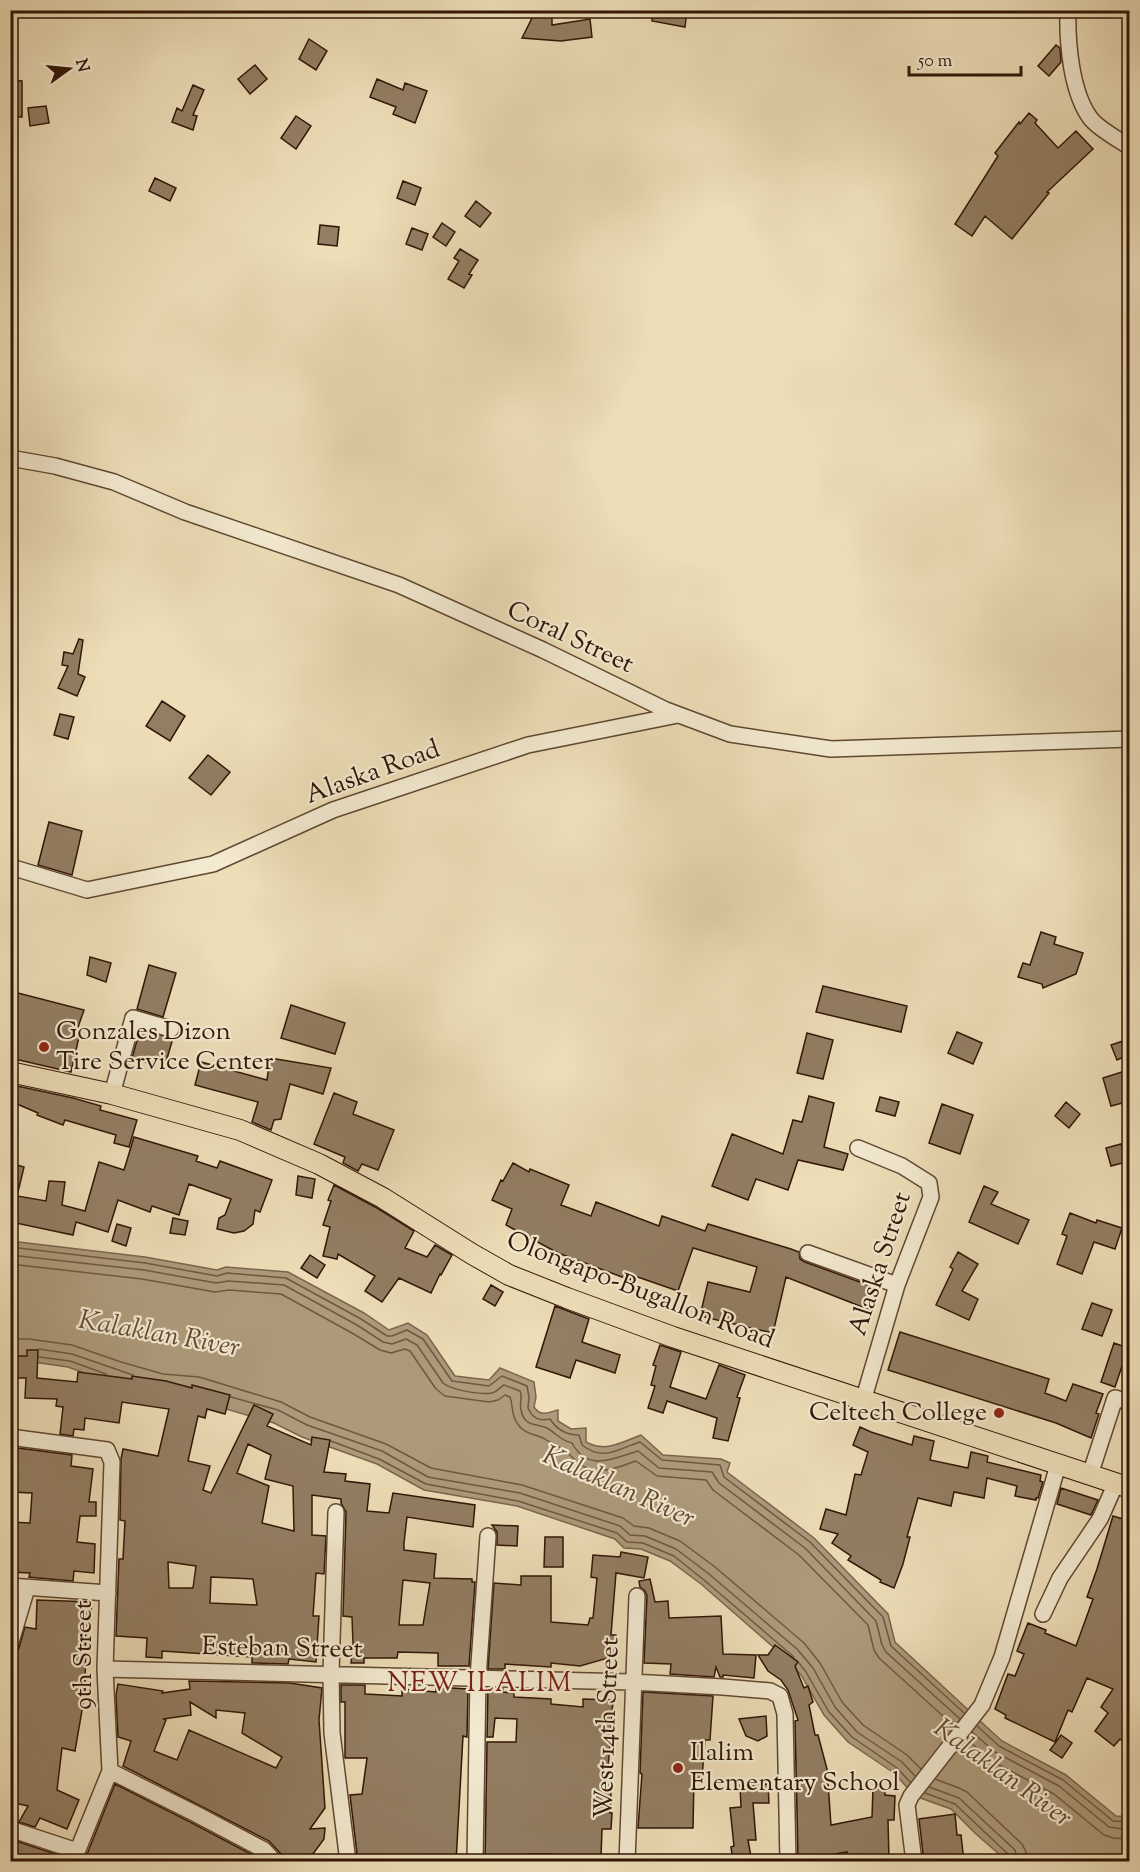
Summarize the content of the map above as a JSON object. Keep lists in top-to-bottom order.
{
  "streets": {
    "main road": ["Olongapo-Bugallon Road"],
    "street": [
      "Coral Street",
      "Alaska Road",
      "Alaska Street",
      "Esteban Street",
      "9th Street",
      "West 14th Street"
    ]
  },
  "crossings": [
    ["Coral Street", "Alaska Road"],
    ["Alaska Street", "Olongapo-Bugallon Road"],
    ["Esteban Street", "9th Street"],
    ["Esteban Street", "West 14th Street"]
  ],
  "districts": ["NEW ILALIM"],
  "water": ["Kalaklan River"],
  "places": ["Gonzales Dizon Tire Service Center", "Celtech College", "Ilalim Elementary School"],
  "scale_bar": "50 m",
  "north": "right"
}
